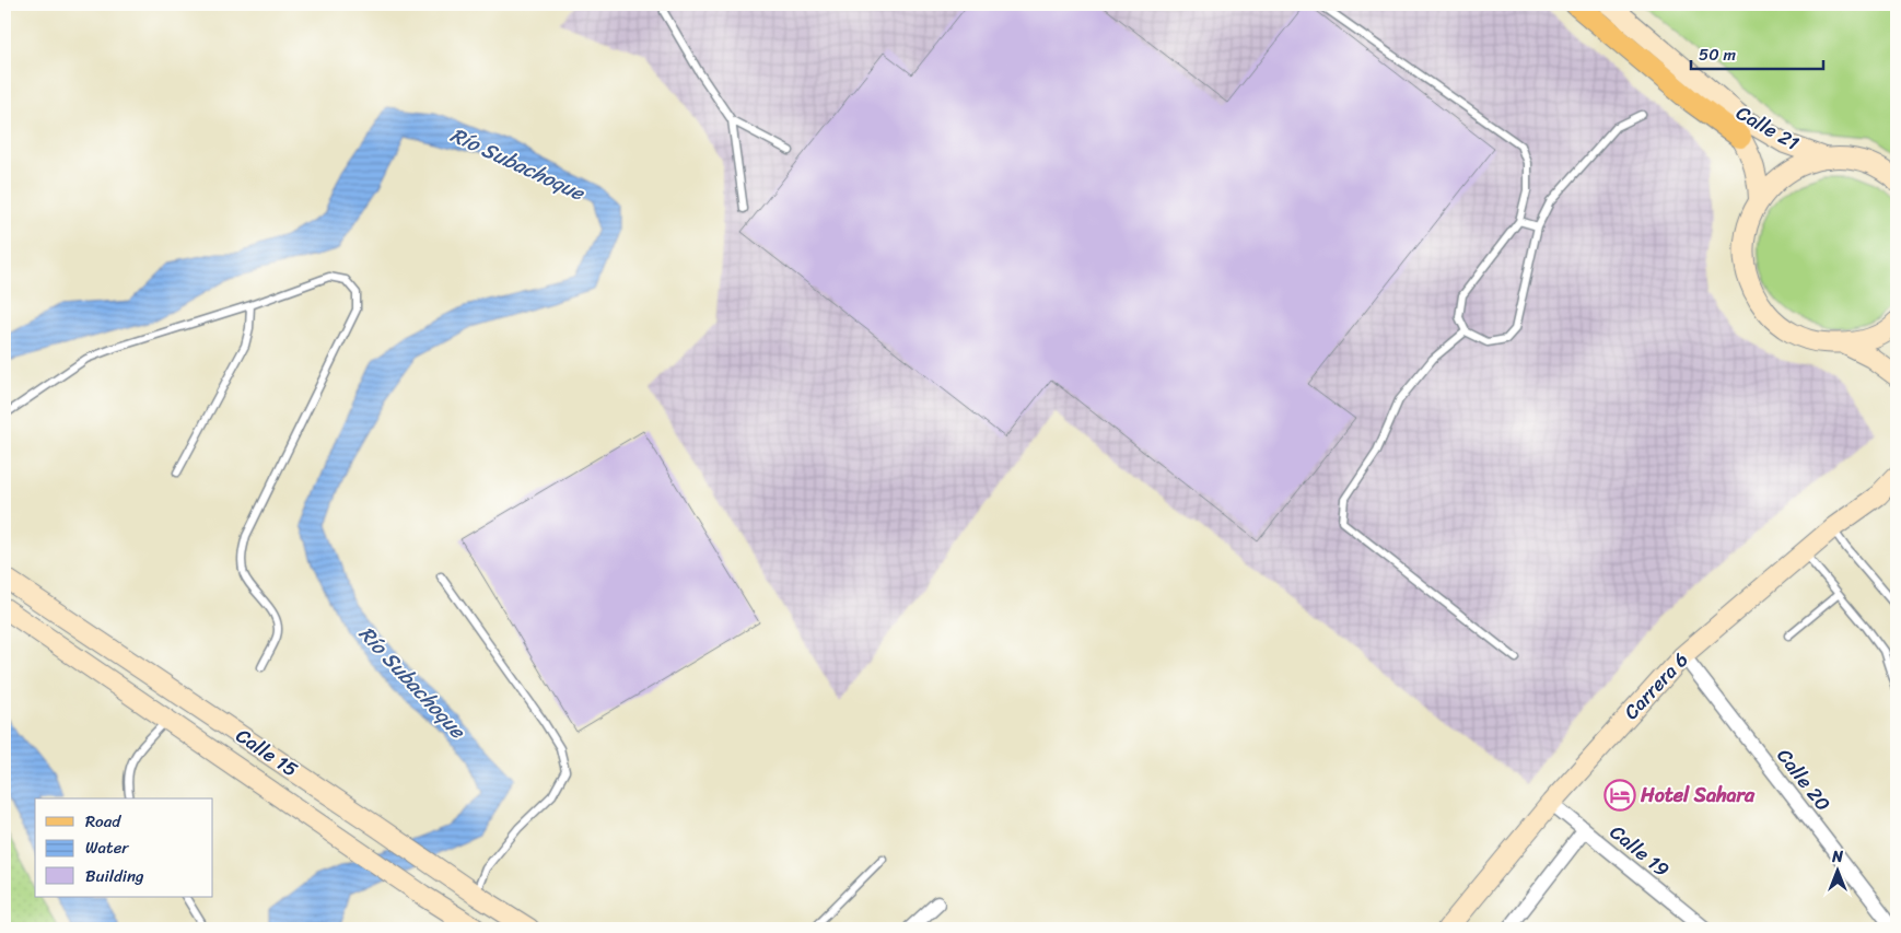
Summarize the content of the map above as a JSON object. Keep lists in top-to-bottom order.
{
  "streets": {
    "street": [
      "Calle 21",
      "Carrera 6",
      "Calle 15",
      "Calle 20",
      "Calle 19"
    ]
  },
  "crossings": [
    ["Carrera 6", "Calle 20"],
    ["Carrera 6", "Calle 19"]
  ],
  "water": ["Río Subachoque"],
  "places": {
    "hotel": ["Hotel Sahara"]
  },
  "legend": ["Road", "Water", "Building"],
  "scale_bar": "50 m",
  "north": "top"
}
